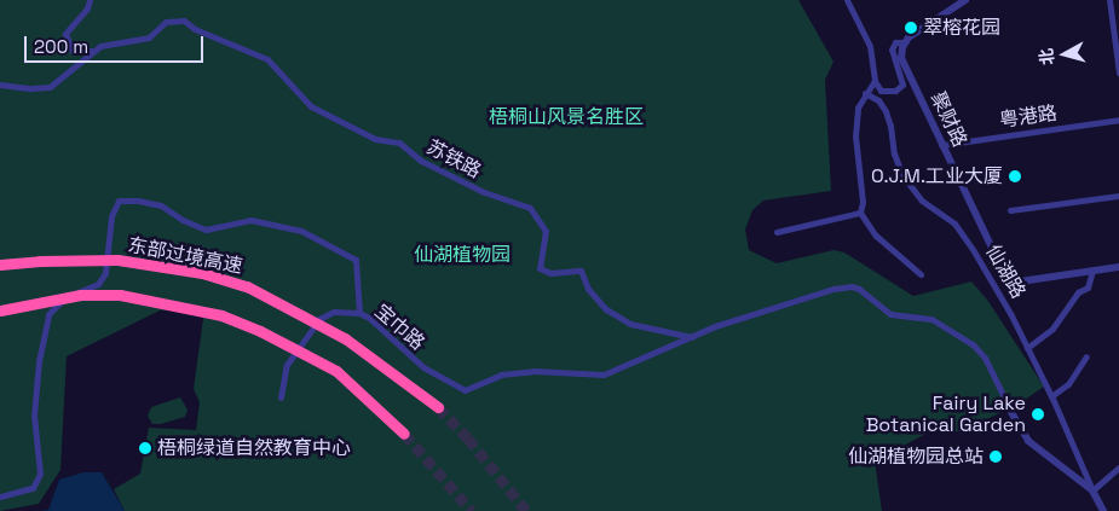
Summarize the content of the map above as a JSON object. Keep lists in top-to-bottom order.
{
  "streets": {
    "highway": ["东部过境高速"],
    "street": [
      "粤港路",
      "聚财路",
      "苏铁路",
      "仙湖路",
      "宝巾路"
    ]
  },
  "crossings": [
    ["粤港路", "聚财路"],
    ["苏铁路", "宝巾路"],
    ["仙湖路", "宝巾路"]
  ],
  "parks": ["梧桐山风景名胜区", "仙湖植物园"],
  "places": [
    "翠榕花园",
    "O.J.M.工业大厦",
    "Fairy Lake Botanical Garden",
    "梧桐绿道自然教育中心",
    "仙湖植物园总站"
  ],
  "scale_bar": "200 m",
  "north": "left"
}
